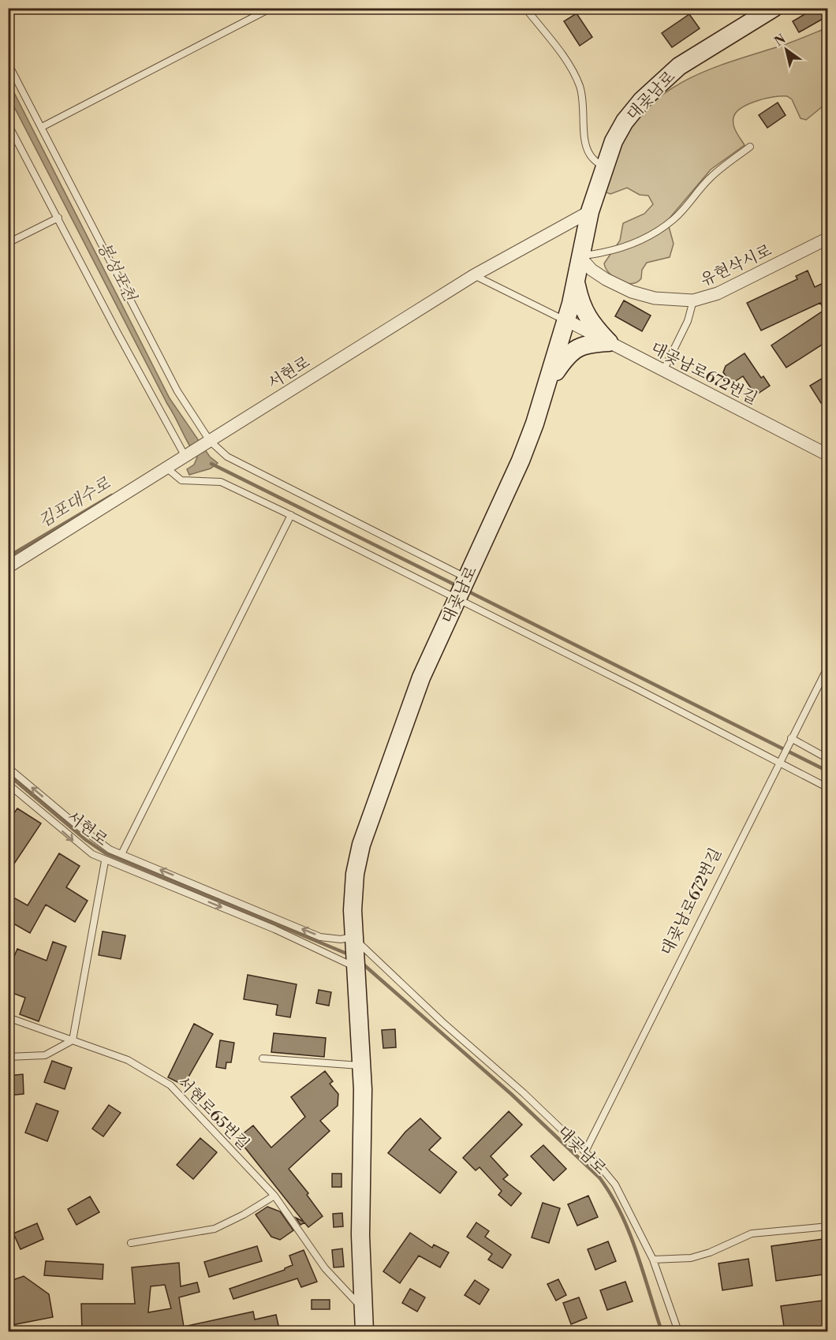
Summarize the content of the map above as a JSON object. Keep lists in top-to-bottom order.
{
  "streets": {
    "street": [
      "대곶남로",
      "유현삭시로",
      "서현로",
      "대곶남로672번길"
    ],
    "lane": ["서현로65번길"]
  },
  "crossings": [
    ["대곶남로", "유현삭시로"],
    ["대곶남로", "서현로"],
    ["대곶남로", "대곶남로672번길"],
    ["대곶남로", "서현로65번길"]
  ],
  "one_way": ["서현로"],
  "water": ["봉성포천", "김포대수로"],
  "north": "top left"
}
